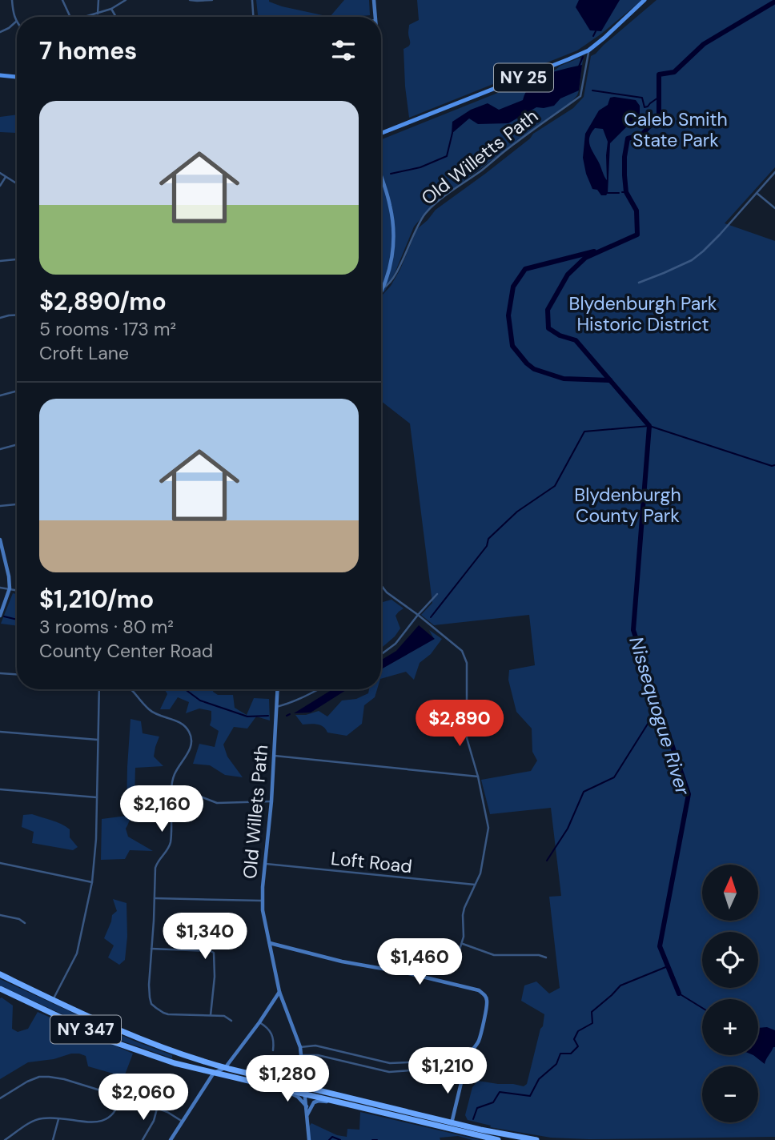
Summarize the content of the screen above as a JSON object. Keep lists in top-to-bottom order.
{
  "streets": {
    "highway": ["NY 347"],
    "main road": ["NY 25", "Old Willets Path"],
    "street": ["Old Willetts Path", "Loft Road"]
  },
  "crossings": [
    ["NY 25", "Old Willetts Path"],
    ["Old Willets Path", "Loft Road"],
    ["Old Willets Path", "NY 347"]
  ],
  "water": ["Nissequogue River"],
  "parks": ["Caleb Smith State Park", "Blydenburgh Park Historic District", "Blydenburgh County Park"],
  "north": "top",
  "page": {
    "heading": "7 homes",
    "list": [
      {
        "name": "$2,890/mo",
        "note": "5 rooms · 173 m² · Croft Lane"
      },
      {
        "name": "$1,210/mo",
        "note": "3 rooms · 80 m² · County Center Road"
      }
    ],
    "price": [
      "$2,890",
      "$2,160",
      "$1,340",
      "$1,460",
      "$1,210",
      "$1,280",
      "$2,060"
    ],
    "map_buttons": ["+", "−"]
  }
}
